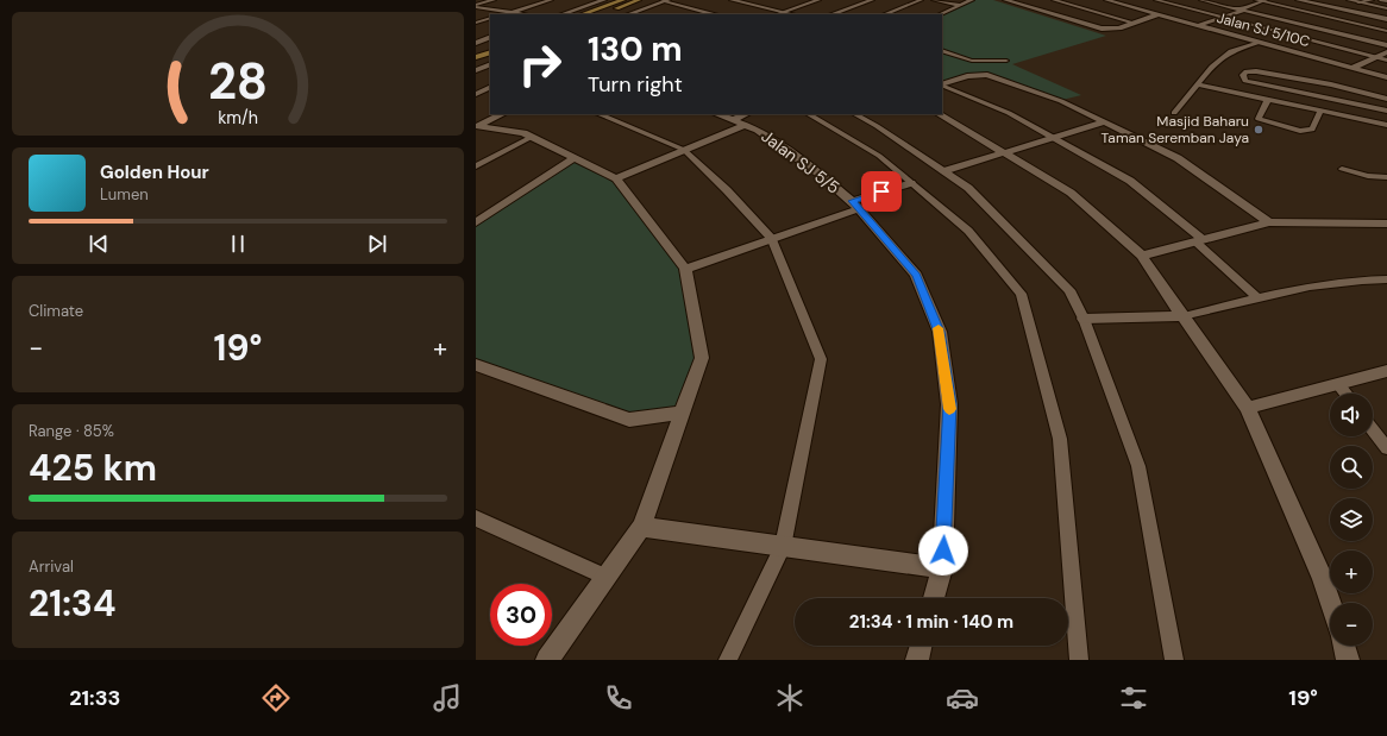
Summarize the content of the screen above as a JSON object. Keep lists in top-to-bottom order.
{
  "streets": {
    "street": ["Jalan SJ 5/10C", "Jalan SJ 5/5"]
  },
  "places": ["Masjid Baharu Taman Seremban Jaya"],
  "page": {
    "turn": ["130 m", "Turn right"],
    "song": ["Golden Hour", "Lumen"],
    "tile": [
      "Climate",
      ["Range · 85%", "425 km"],
      ["Arrival", "21:34"]
    ],
    "heat": ["−", "19°", "+"],
    "map_buttons": ["+", "−"],
    "limit": "30",
    "trip": "21:34 · 1 min · 140 m",
    "tabs": ["21:33", "19°"],
    "gauge": ["28", "km/h"]
  }
}
